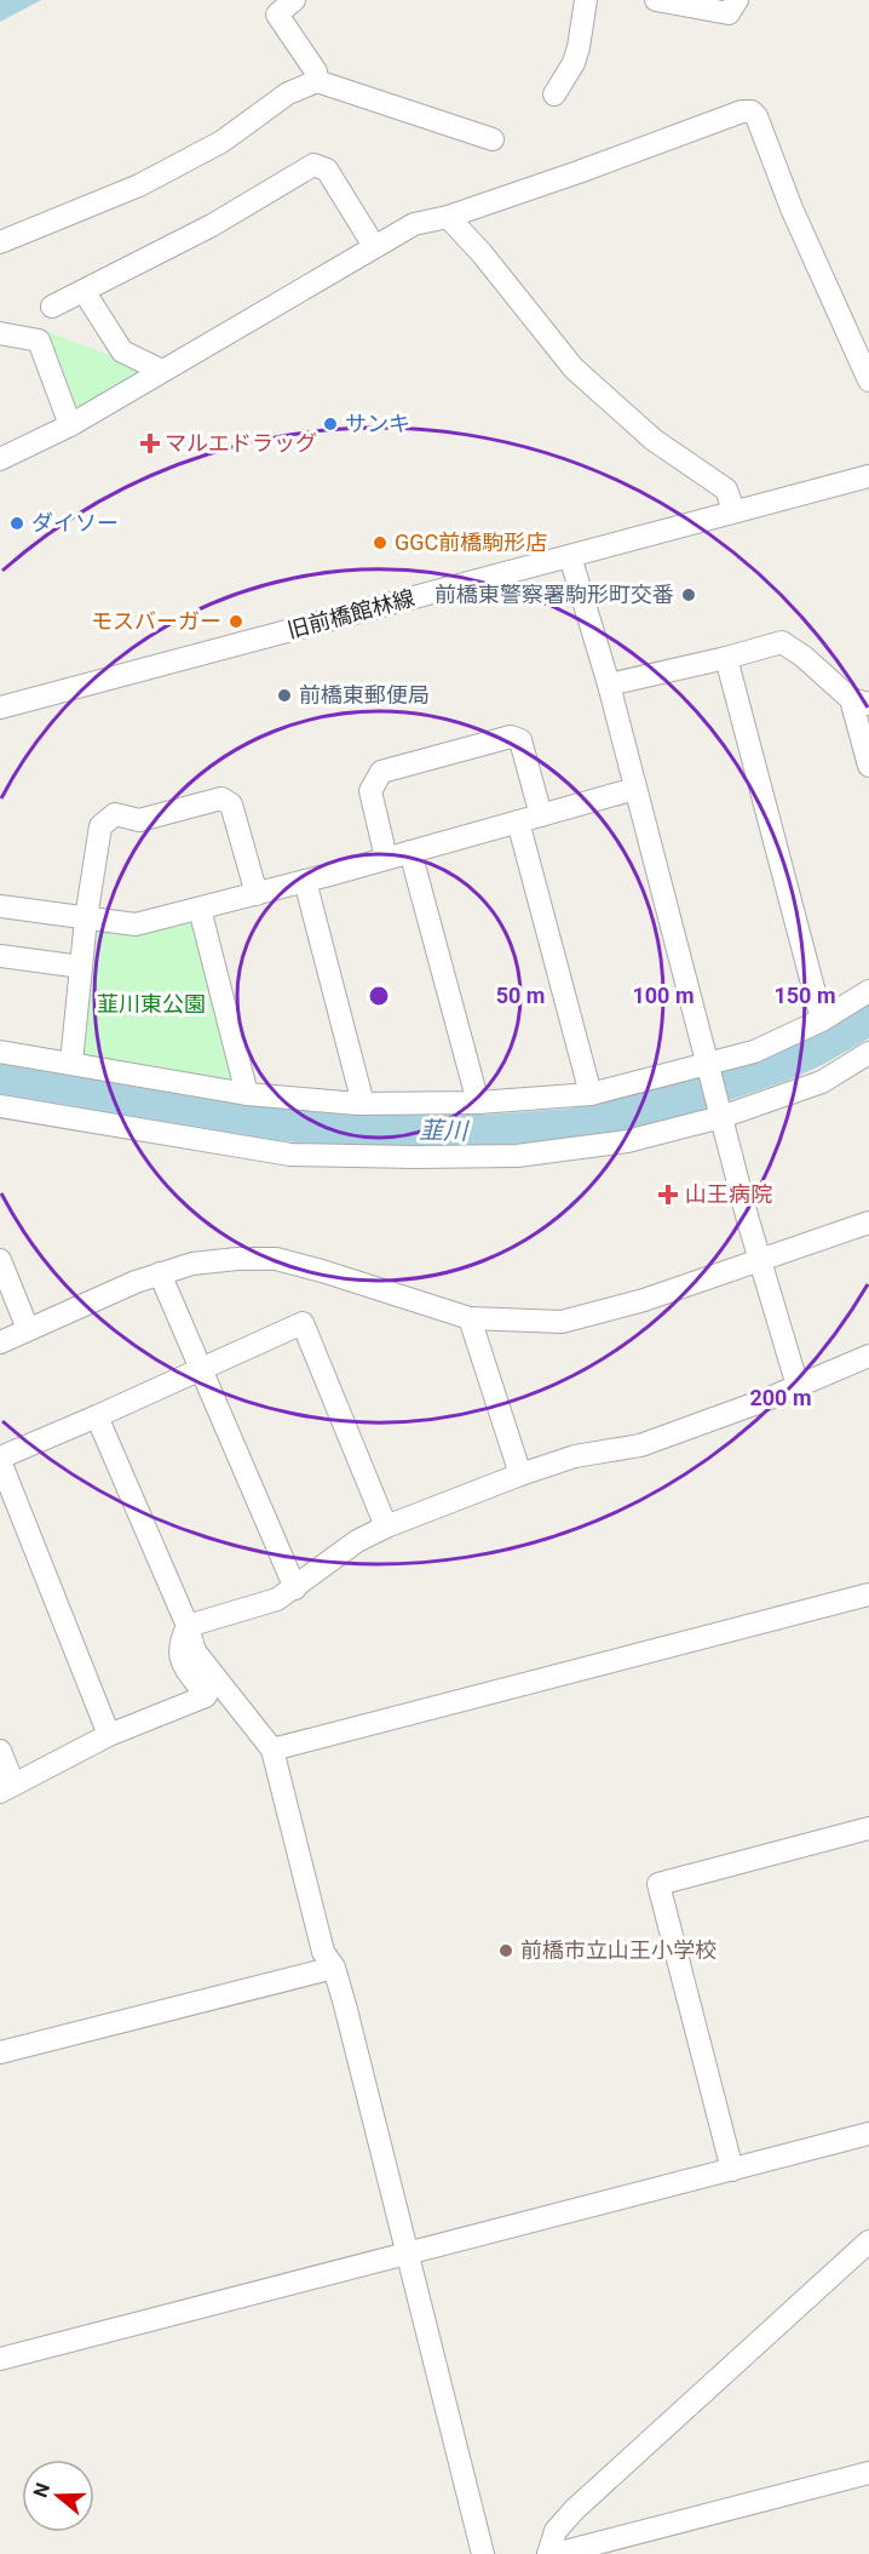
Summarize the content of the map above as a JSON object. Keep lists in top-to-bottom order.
{
  "streets": {
    "street": ["旧前橋館林線"]
  },
  "water": ["韮川"],
  "parks": ["韮川東公園"],
  "places": {
    "other": [
      "サンキ",
      "ダイソー",
      "GGC前橋駒形店",
      "前橋東警察署駒形町交番",
      "モスバーガー",
      "前橋東郵便局",
      "前橋市立山王小学校"
    ],
    "health": ["マルエドラッグ", "山王病院"]
  },
  "north": "left",
  "rings": [
    "50 m",
    "100 m",
    "150 m",
    "200 m"
  ]
}
